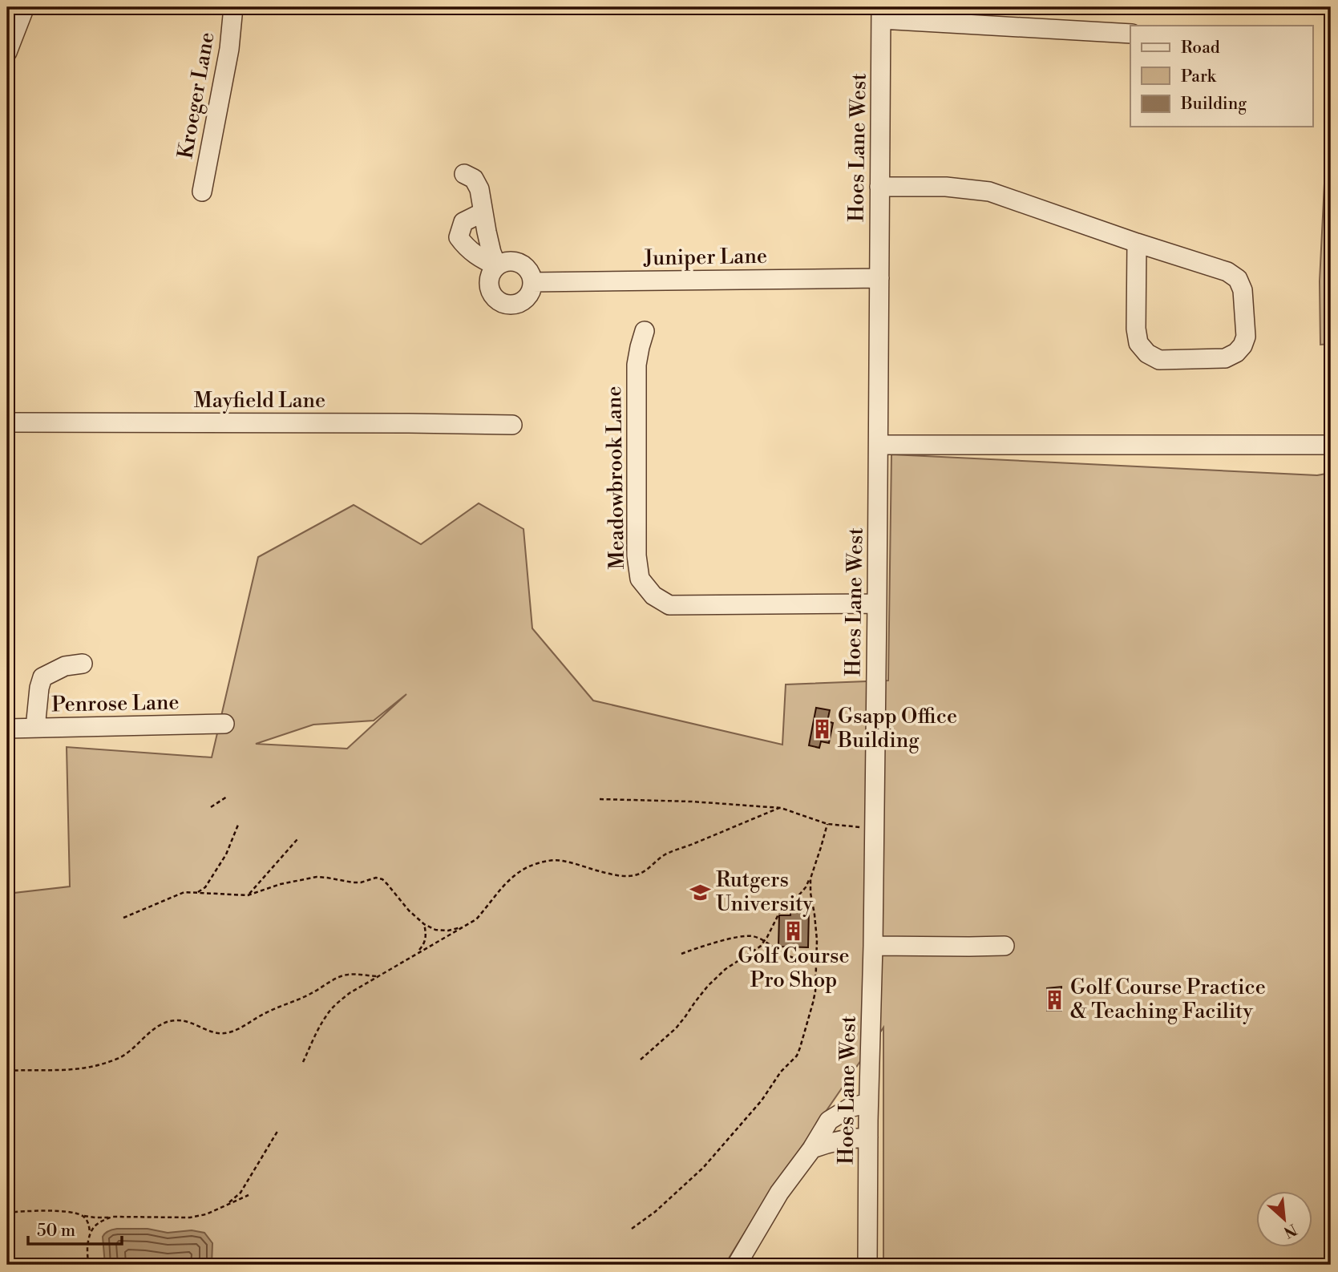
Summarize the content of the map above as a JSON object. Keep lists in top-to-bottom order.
{
  "streets": {
    "street": [
      "Kroeger Lane",
      "Hoes Lane West",
      "Juniper Lane",
      "Mayfield Lane",
      "Meadowbrook Lane",
      "Penrose Lane"
    ]
  },
  "crossings": [
    ["Hoes Lane West", "Juniper Lane"],
    ["Hoes Lane West", "Meadowbrook Lane"]
  ],
  "places": {
    "building": ["Gsapp Office Building", "Golf Course Pro Shop", "Golf Course Practice & Teaching Facility"],
    "school or university": ["Rutgers University"]
  },
  "legend": ["Road", "Park", "Building"],
  "scale_bar": "50 m",
  "north": "bottom right"
}
